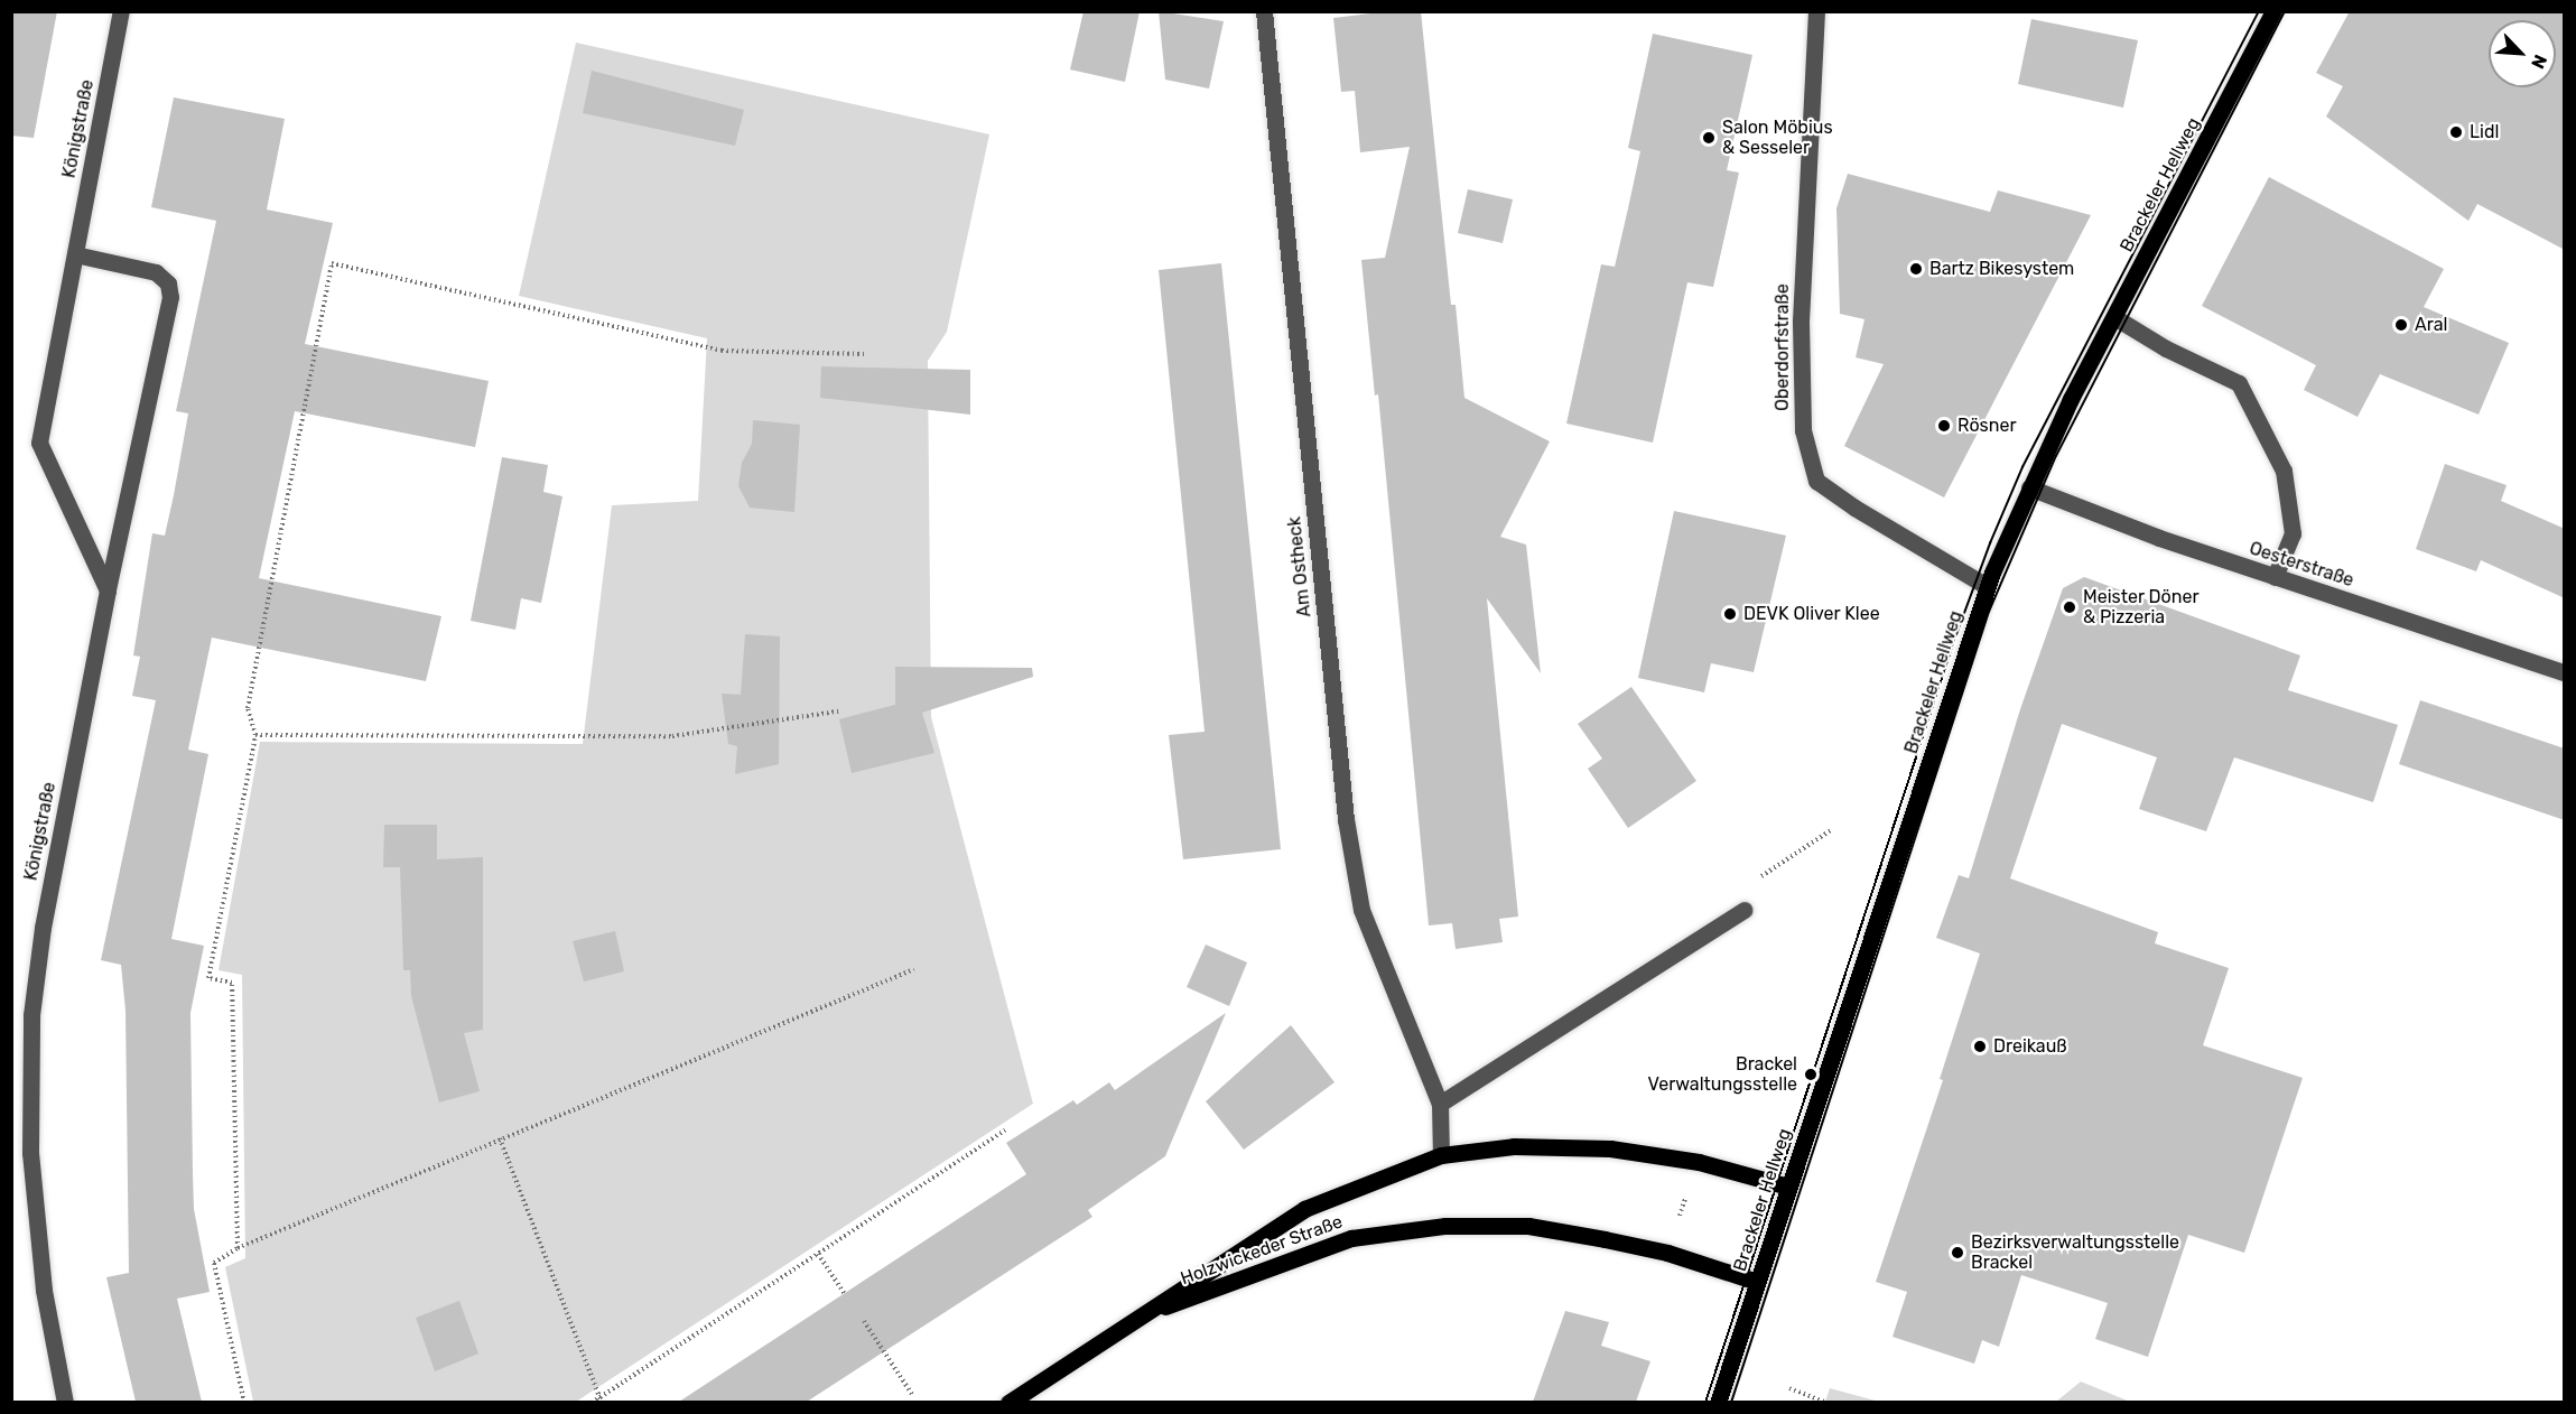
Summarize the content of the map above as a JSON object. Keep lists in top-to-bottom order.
{
  "streets": {
    "main road": ["Brackeler Hellweg", "Holzwickeder Straße"],
    "street": [
      "Königstraße",
      "Oberdorfstraße",
      "Oesterstraße",
      "Am Ostheck"
    ]
  },
  "crossings": [
    ["Brackeler Hellweg", "Oberdorfstraße"],
    ["Brackeler Hellweg", "Oesterstraße"],
    ["Brackeler Hellweg", "Holzwickeder Straße"]
  ],
  "places": [
    "Lidl",
    "Salon Möbius & Sesseler",
    "Bartz Bikesystem",
    "Aral",
    "Rösner",
    "Meister Döner & Pizzeria",
    "DEVK Oliver Klee",
    "Dreikauß",
    "Brackel Verwaltungsstelle",
    "Bezirksverwaltungsstelle Brackel"
  ],
  "north": "bottom right"
}
